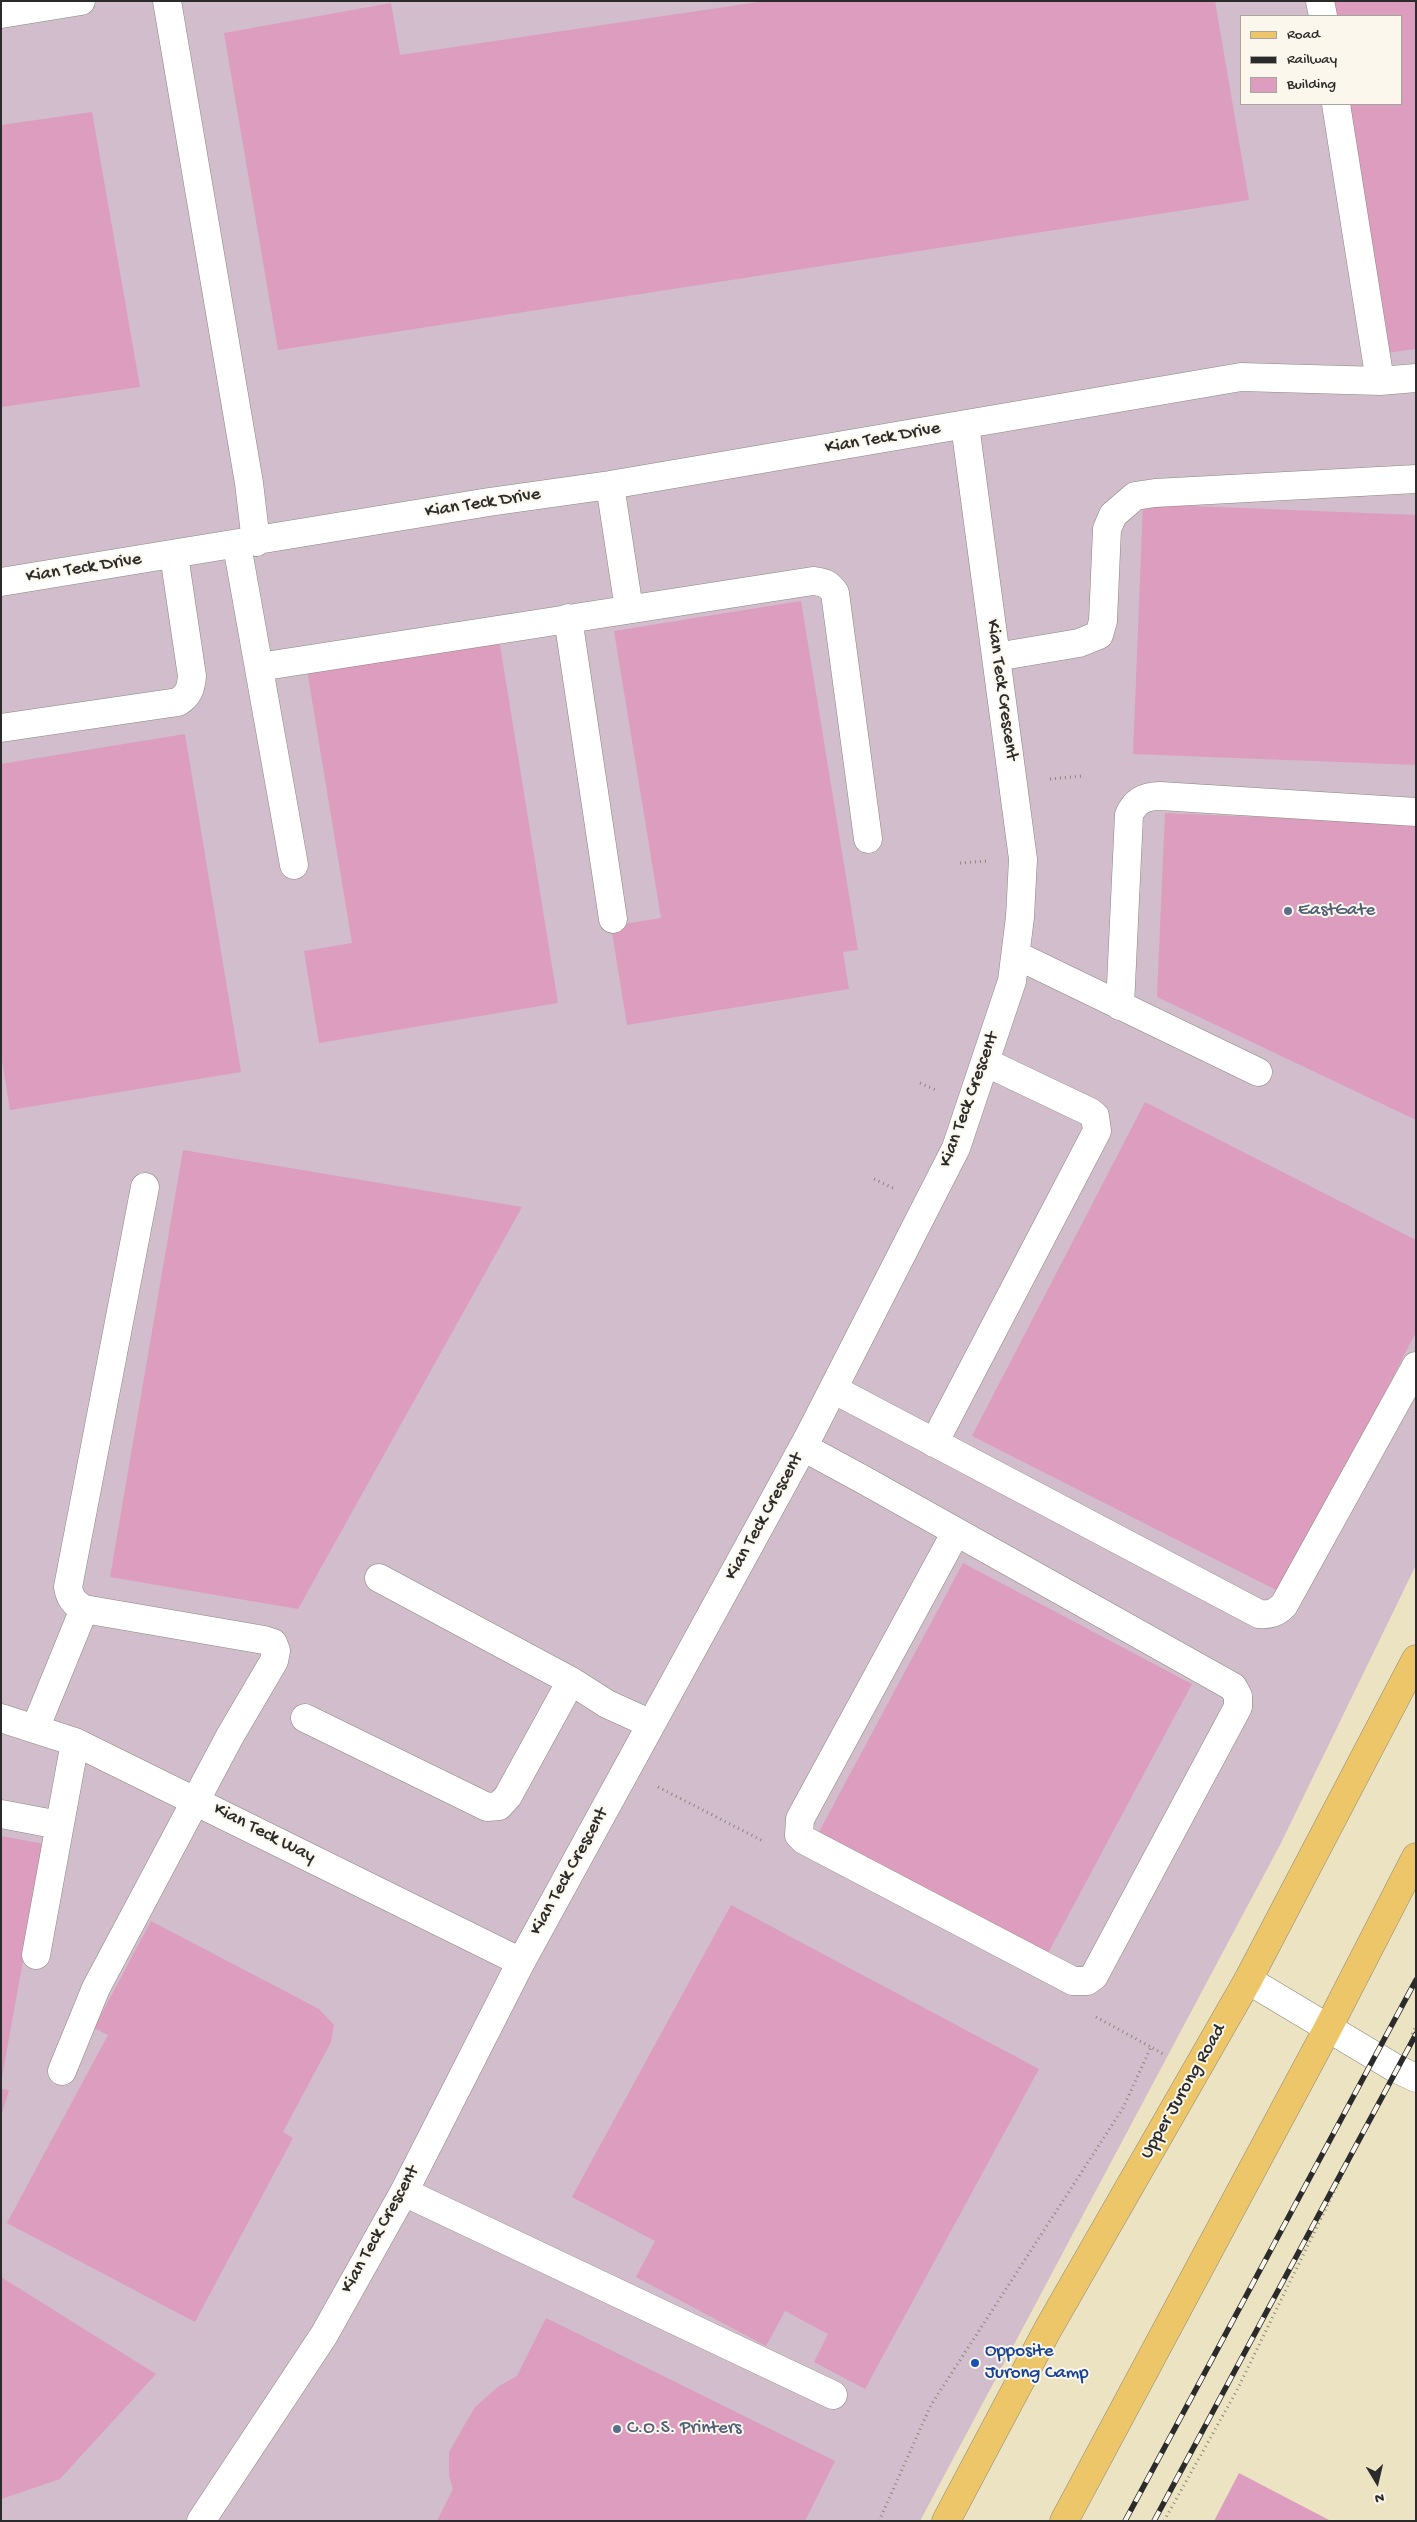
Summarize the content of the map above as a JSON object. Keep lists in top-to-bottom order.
{
  "streets": {
    "main road": ["Upper Jurong Road"],
    "street": ["Kian Teck Drive", "Kian Teck Crescent", "Kian Teck Way"]
  },
  "crossings": [
    ["Kian Teck Drive", "Kian Teck Crescent"],
    ["Kian Teck Crescent", "Kian Teck Way"]
  ],
  "places": ["EastGate", "Opposite Jurong Camp", "C.O.S. Printers"],
  "legend": ["Road", "Railway", "Building"],
  "north": "bottom"
}
